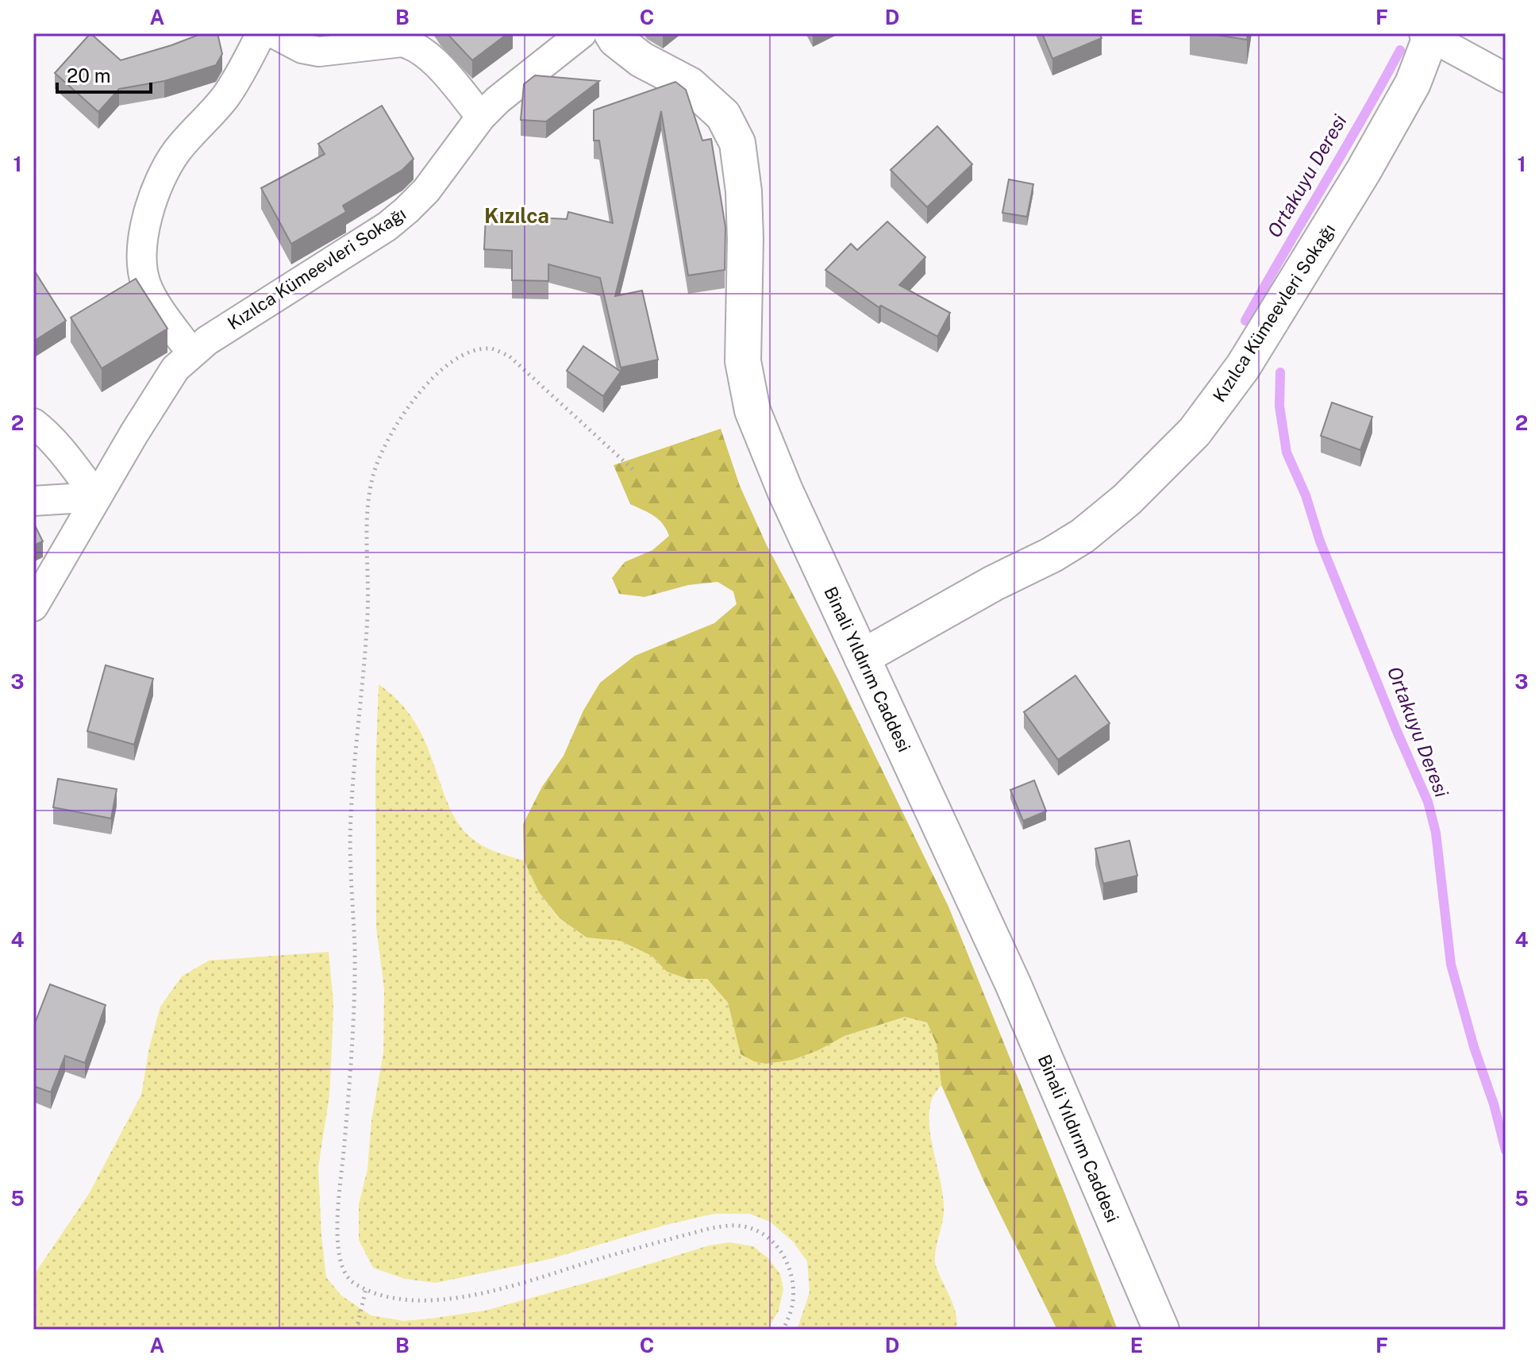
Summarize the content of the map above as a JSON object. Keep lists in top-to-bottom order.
{
  "streets": {
    "street": ["Kızılca Kümeevleri Sokağı", "Binali Yıldırım Caddesi"]
  },
  "crossings": [
    ["Kızılca Kümeevleri Sokağı", "Binali Yıldırım Caddesi"]
  ],
  "districts": ["Kızılca"],
  "water": ["Ortakuyu Deresi"],
  "scale_bar": "20 m",
  "grid": {
    "columns": [
      "A",
      "B",
      "C",
      "D",
      "E",
      "F"
    ],
    "rows": [
      "1",
      "2",
      "3",
      "4",
      "5"
    ]
  }
}
